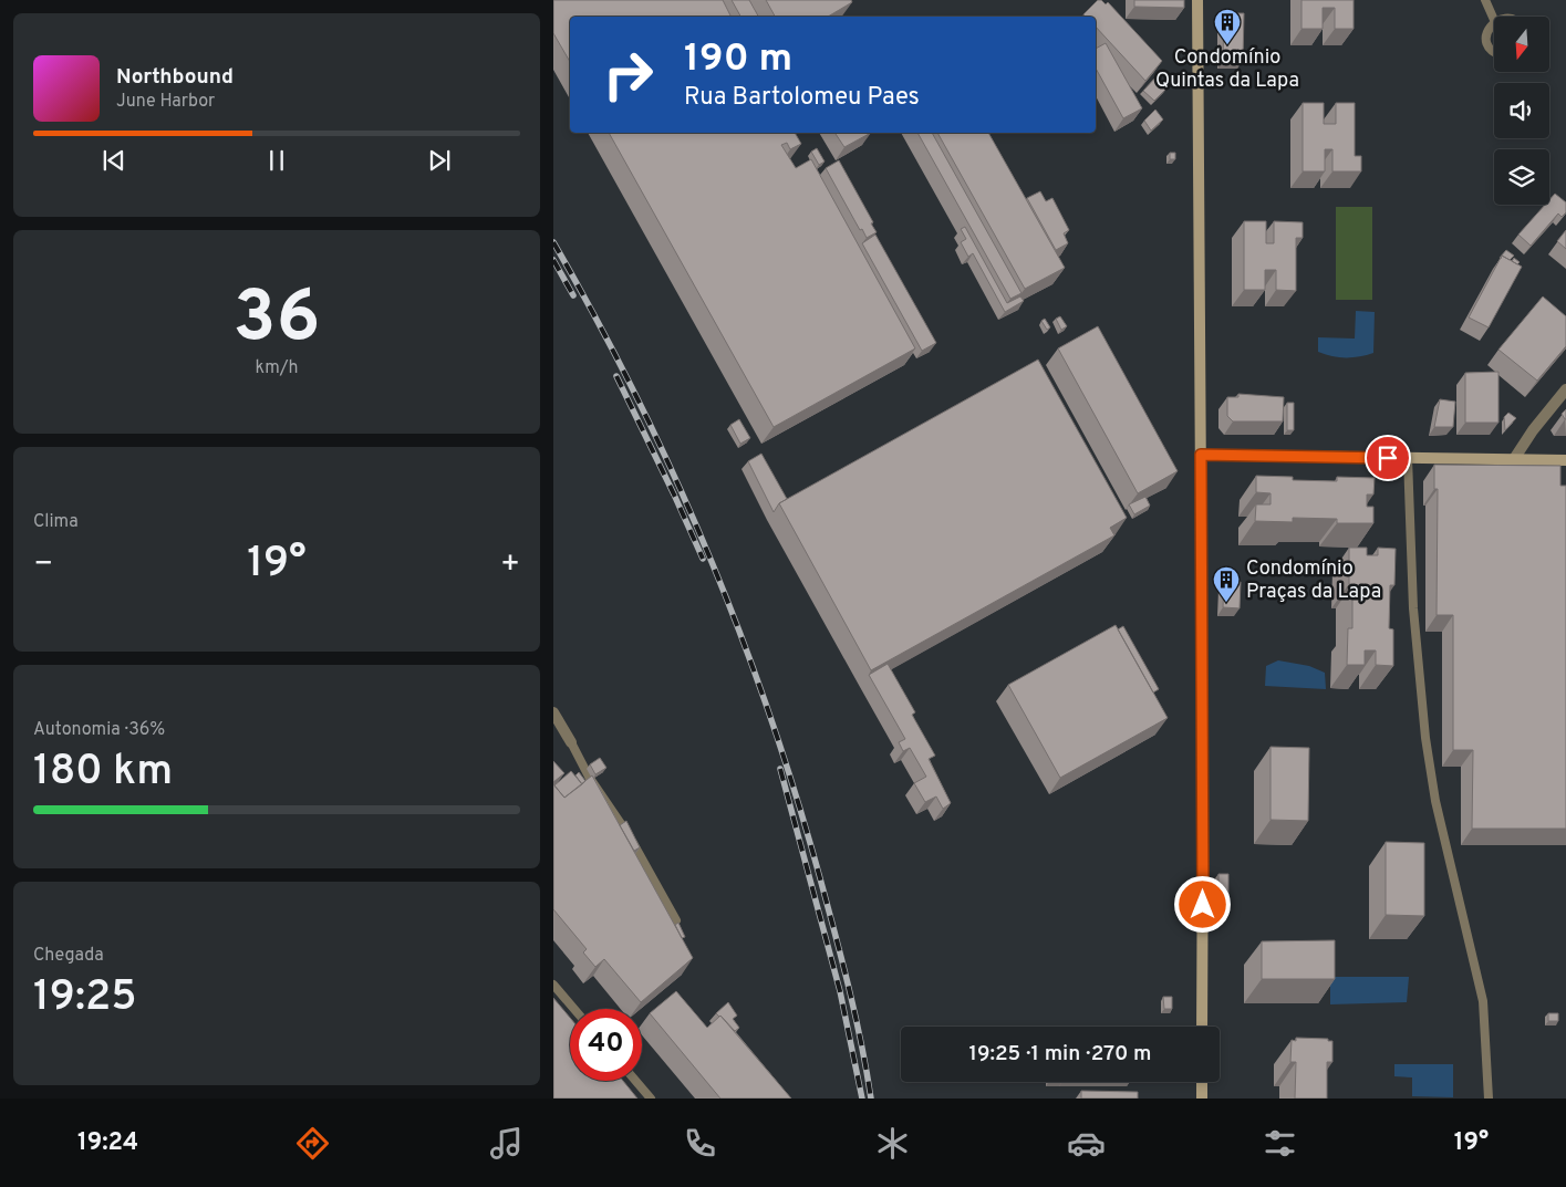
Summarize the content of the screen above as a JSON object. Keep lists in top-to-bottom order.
{
  "places": {
    "building": ["Condomínio Quintas da Lapa", "Condomínio Praças da Lapa"]
  },
  "north": "bottom",
  "page": {
    "turn": ["190 m", "Rua Bartolomeu Paes"],
    "song": ["Northbound", "June Harbor"],
    "tile": [
      ["36", "km/h"],
      "Clima",
      ["Autonomia · 36%", "180 km"],
      ["Chegada", "19:25"]
    ],
    "heat": ["−", "19°", "+"],
    "limit": "40",
    "trip": "19:25 · 1 min · 270 m",
    "tabs": ["19:24", "19°"]
  }
}
